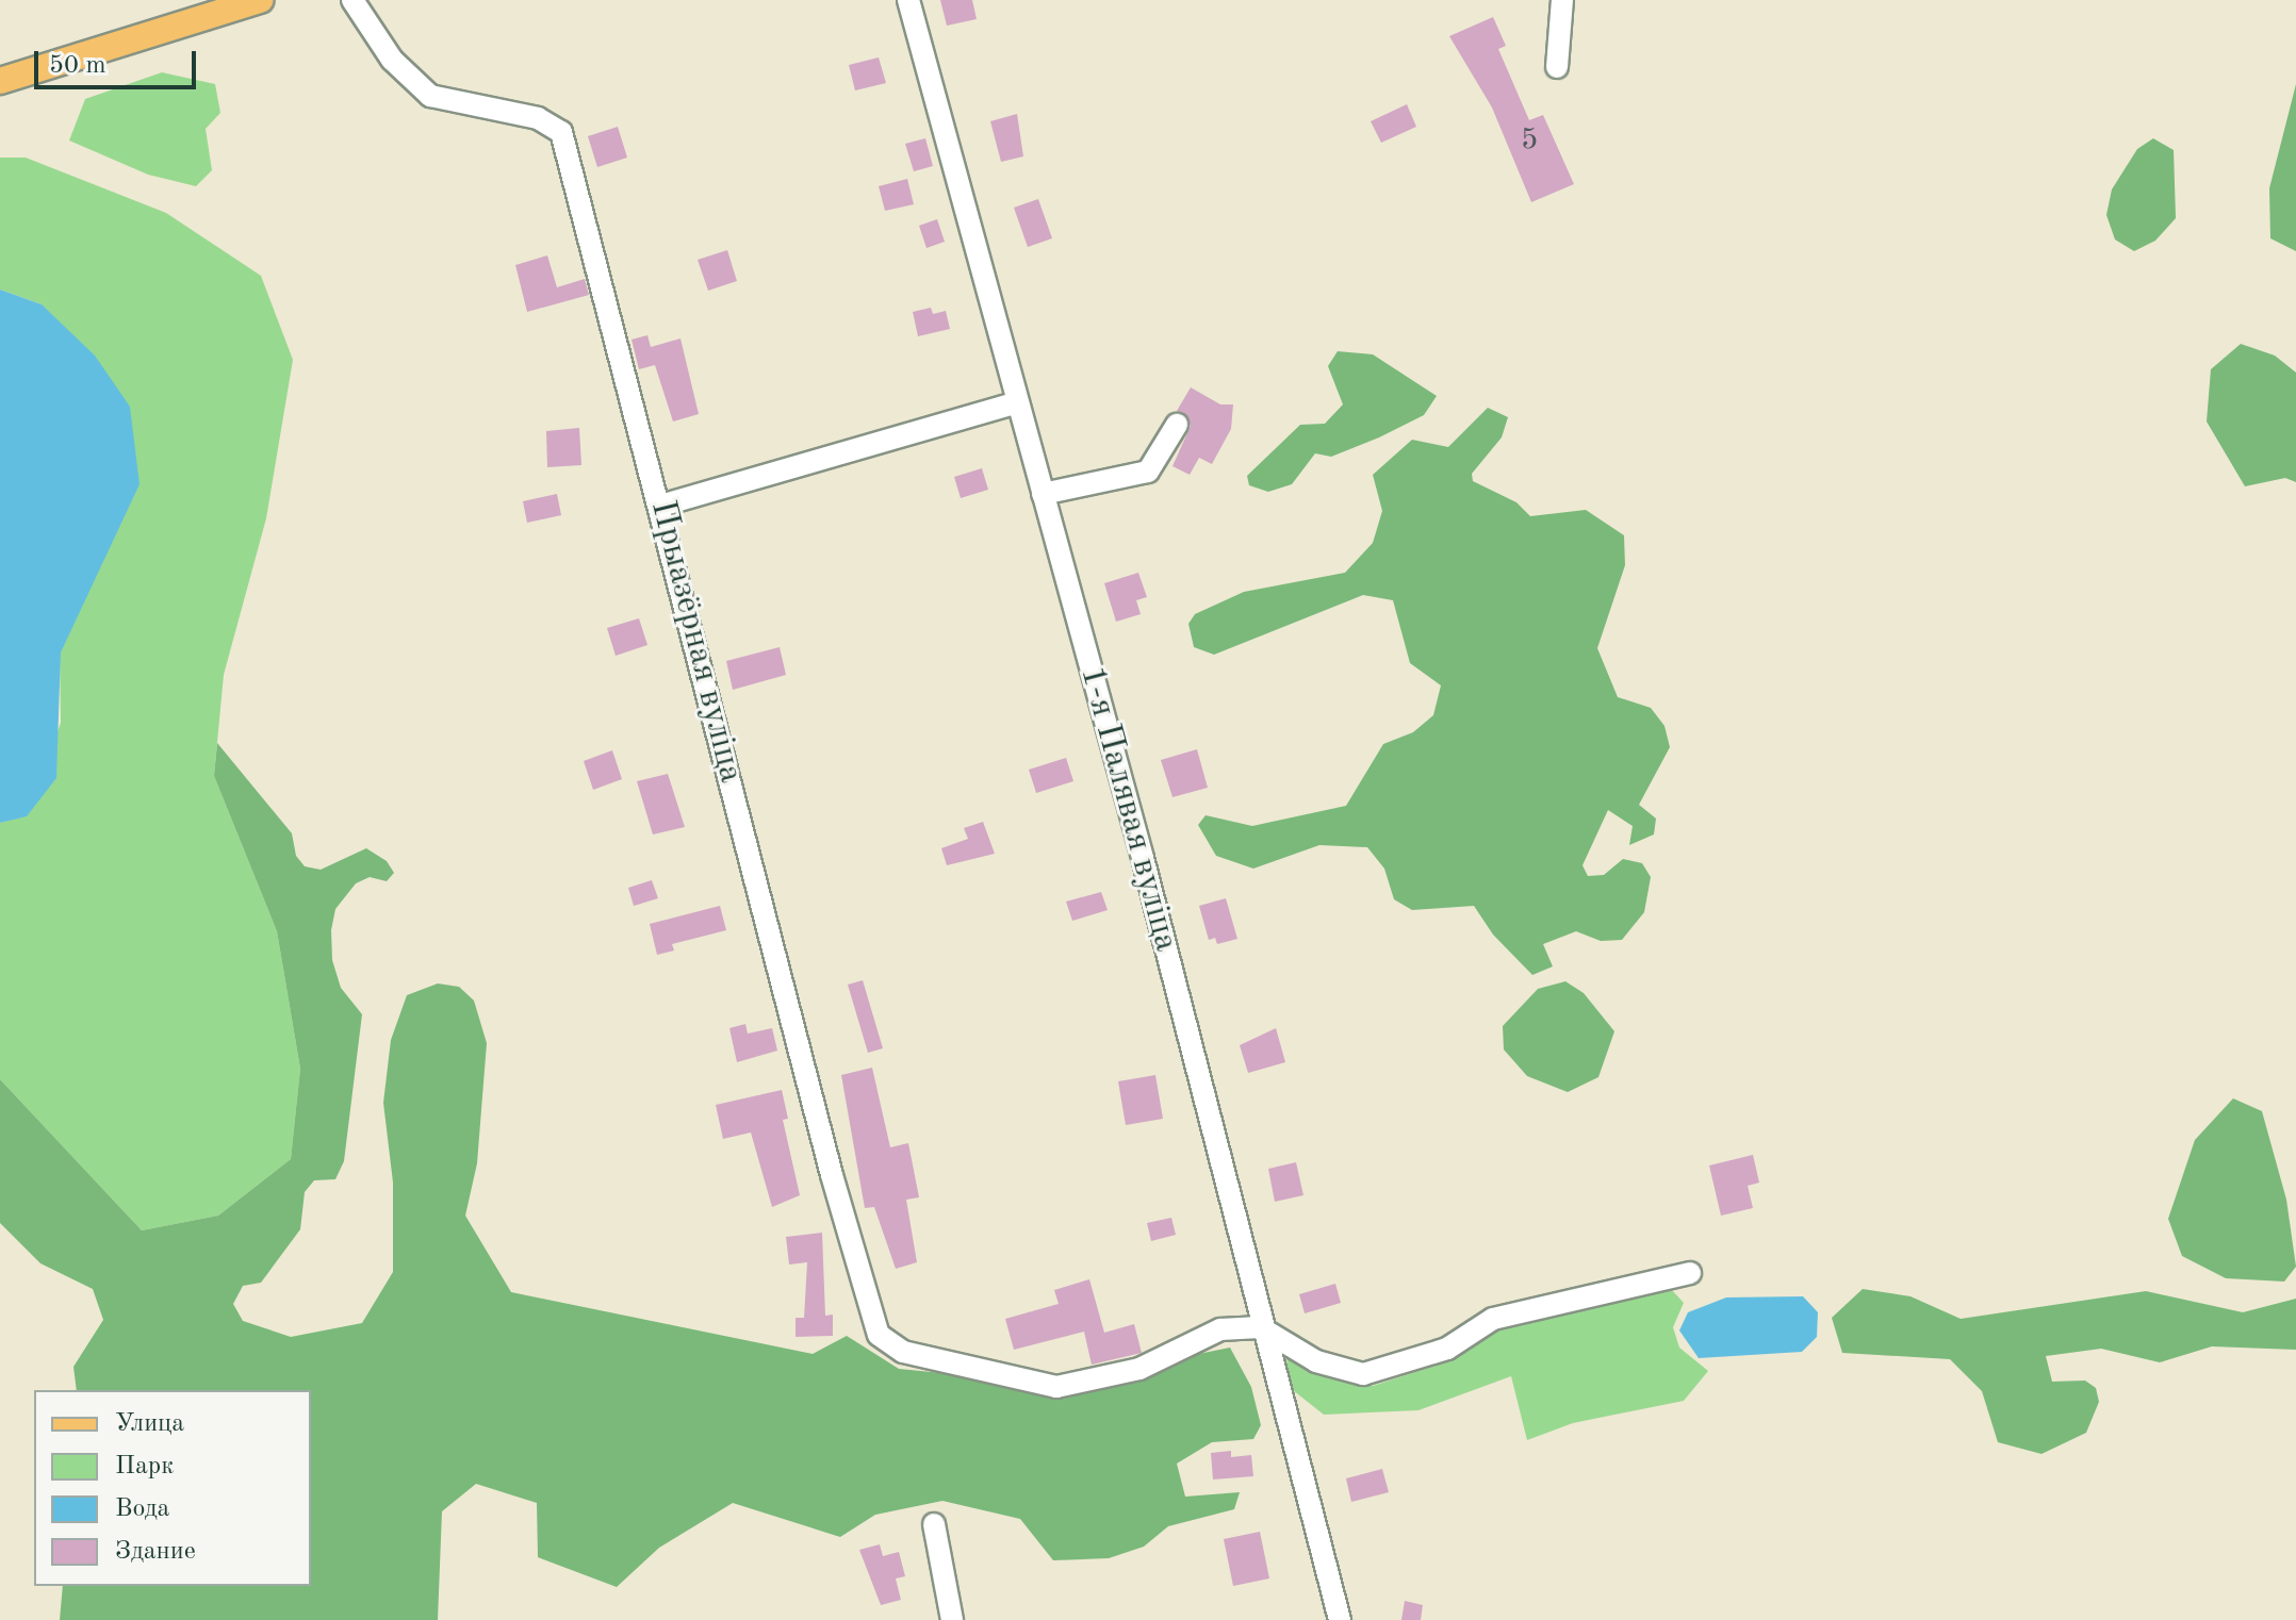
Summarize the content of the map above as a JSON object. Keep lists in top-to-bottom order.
{
  "streets": {
    "street": ["Прыазёрная вуліца", "1-я Палявая вуліца"]
  },
  "crossings": [
    ["Прыазёрная вуліца", "1-я Палявая вуліца"]
  ],
  "house_numbers": ["5"],
  "legend": [
    "Улица",
    "Парк",
    "Вода",
    "Здание"
  ],
  "scale_bar": "50 m"
}
